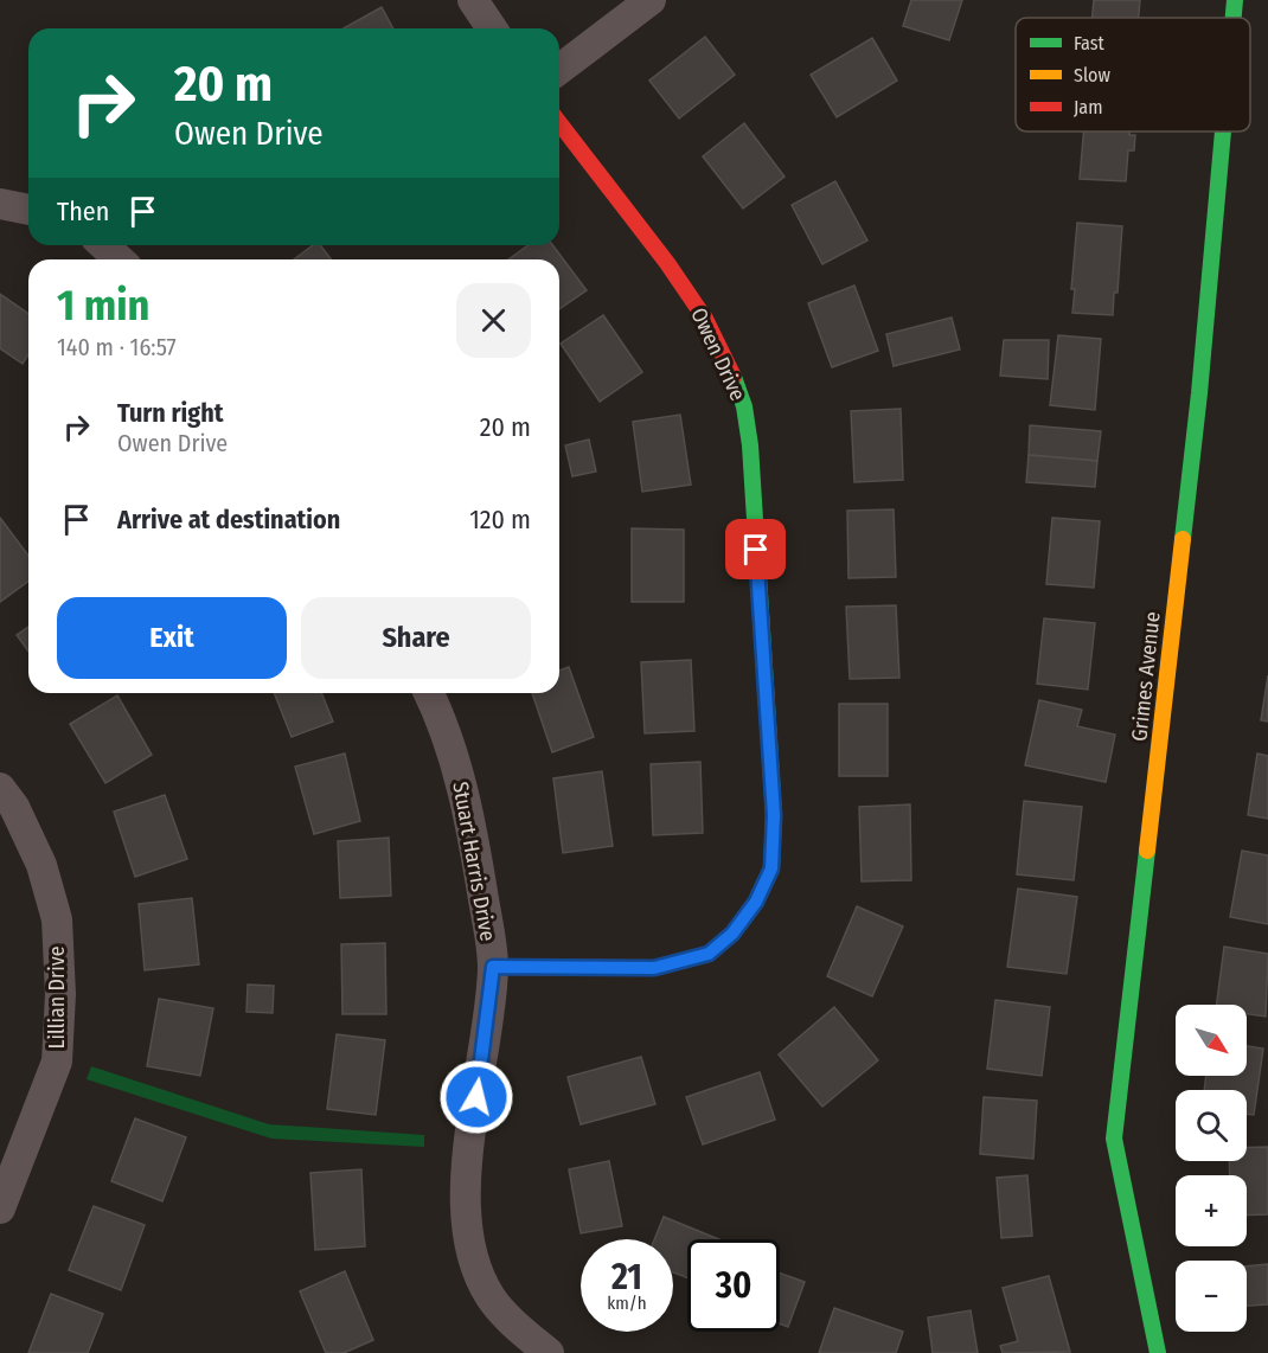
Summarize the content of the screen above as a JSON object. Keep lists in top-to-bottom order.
{
  "streets": {
    "street": [
      "Owen Drive",
      "Grimes Avenue",
      "Stuart Harris Drive",
      "Lillian Drive"
    ]
  },
  "crossings": [
    ["Owen Drive", "Stuart Harris Drive"]
  ],
  "legend": ["Fast", "Slow", "Jam"],
  "north": "bottom right",
  "page": {
    "turn": ["20 m", "Owen Drive"],
    "then": "Then",
    "heading": ["1 min", "140 m · 16:57"],
    "list": [
      {
        "name": "Turn right",
        "note": "Owen Drive",
        "value": "20 m"
      },
      {
        "name": "Arrive at destination",
        "value": "120 m"
      }
    ],
    "buttons": ["Exit", "Share"],
    "map_buttons": ["+", "−"],
    "speed": "21 km/h",
    "limit": "30"
  }
}
